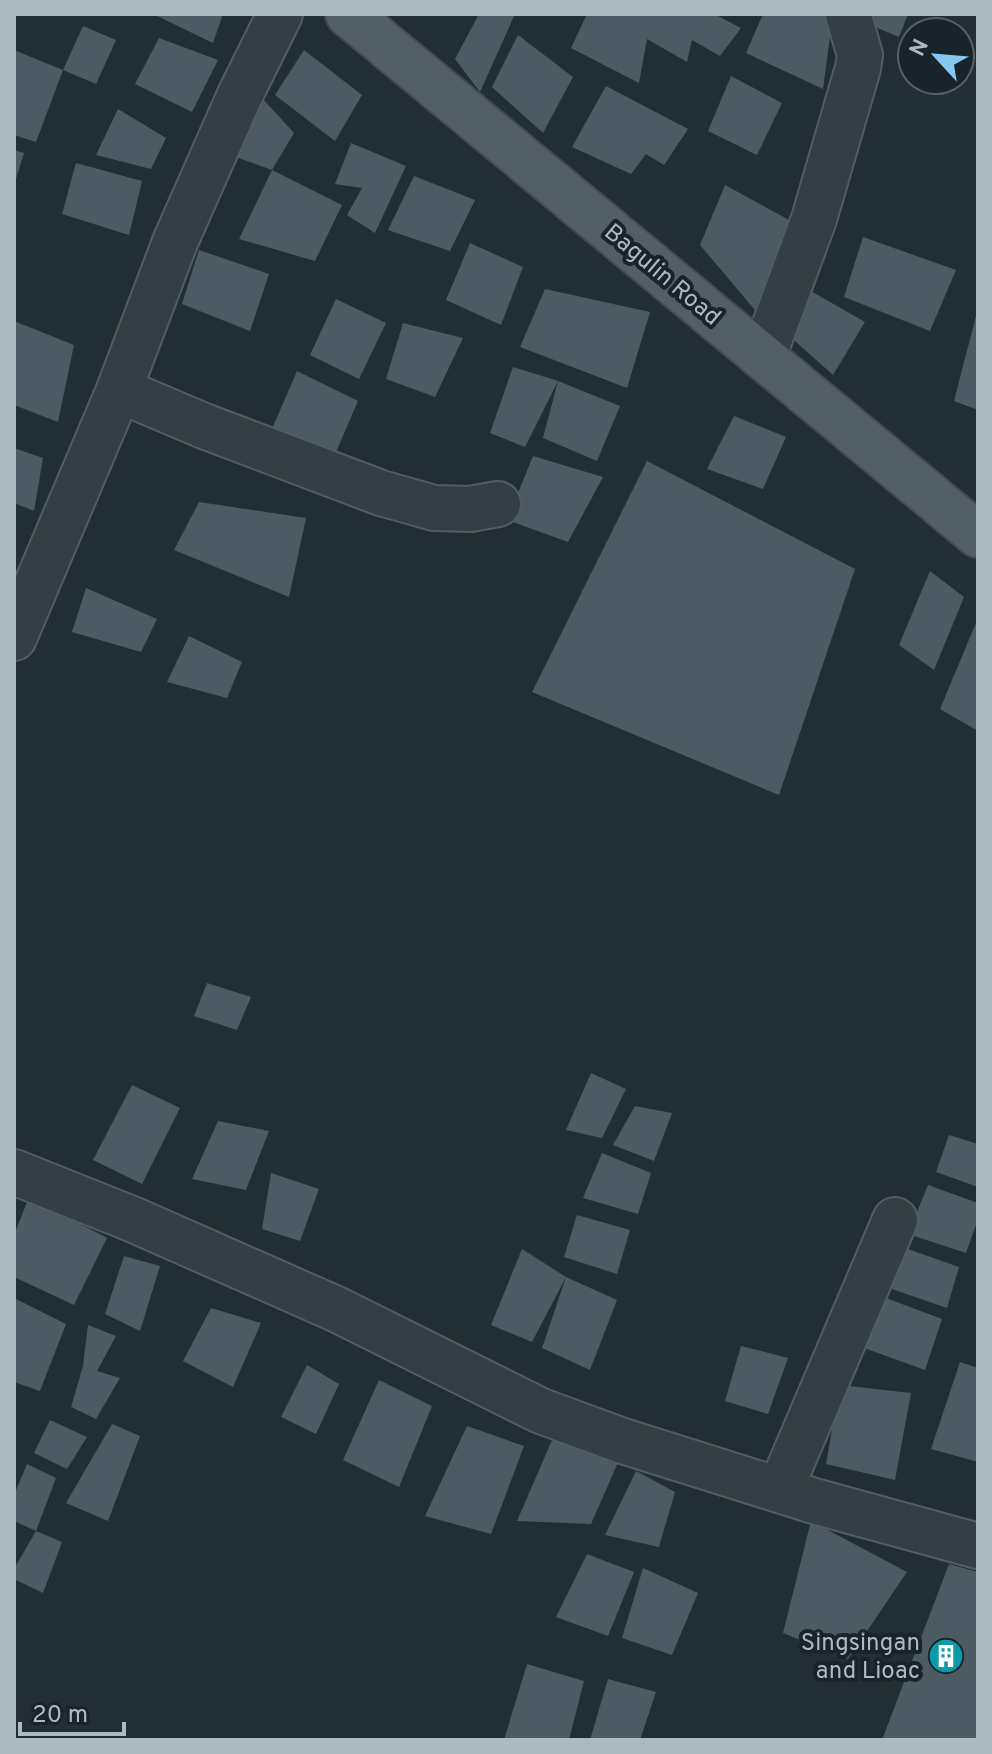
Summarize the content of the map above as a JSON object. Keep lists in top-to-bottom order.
{
  "streets": {
    "main road": ["Bagulin Road"]
  },
  "places": {
    "building": ["Singsingan and Lioac"]
  },
  "scale_bar": "20 m",
  "north": "top left"
}
